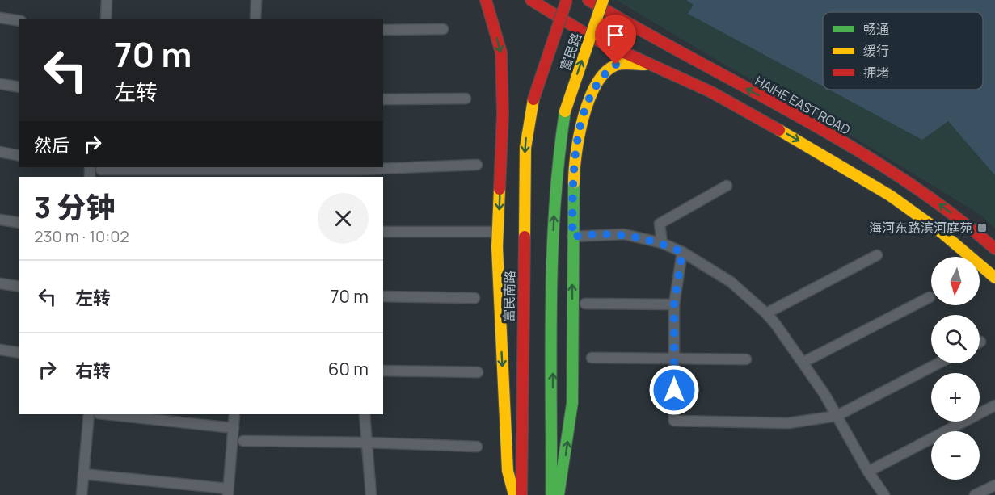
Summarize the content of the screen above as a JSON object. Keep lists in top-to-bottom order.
{
  "streets": {
    "main road": ["富民路", "HAIHE EAST ROAD", "富民南路"]
  },
  "places": {
    "transit": ["海河东路滨河庭苑"]
  },
  "legend": ["畅通", "缓行", "拥堵"],
  "north": "bottom",
  "page": {
    "turn": ["70 m", "左转"],
    "then": "然后",
    "heading": ["3 分钟", "230 m · 10:02"],
    "map_buttons": ["+", "−"],
    "list": [
      {
        "name": "左转",
        "value": "70 m"
      },
      {
        "name": "右转",
        "value": "60 m"
      }
    ]
  }
}
